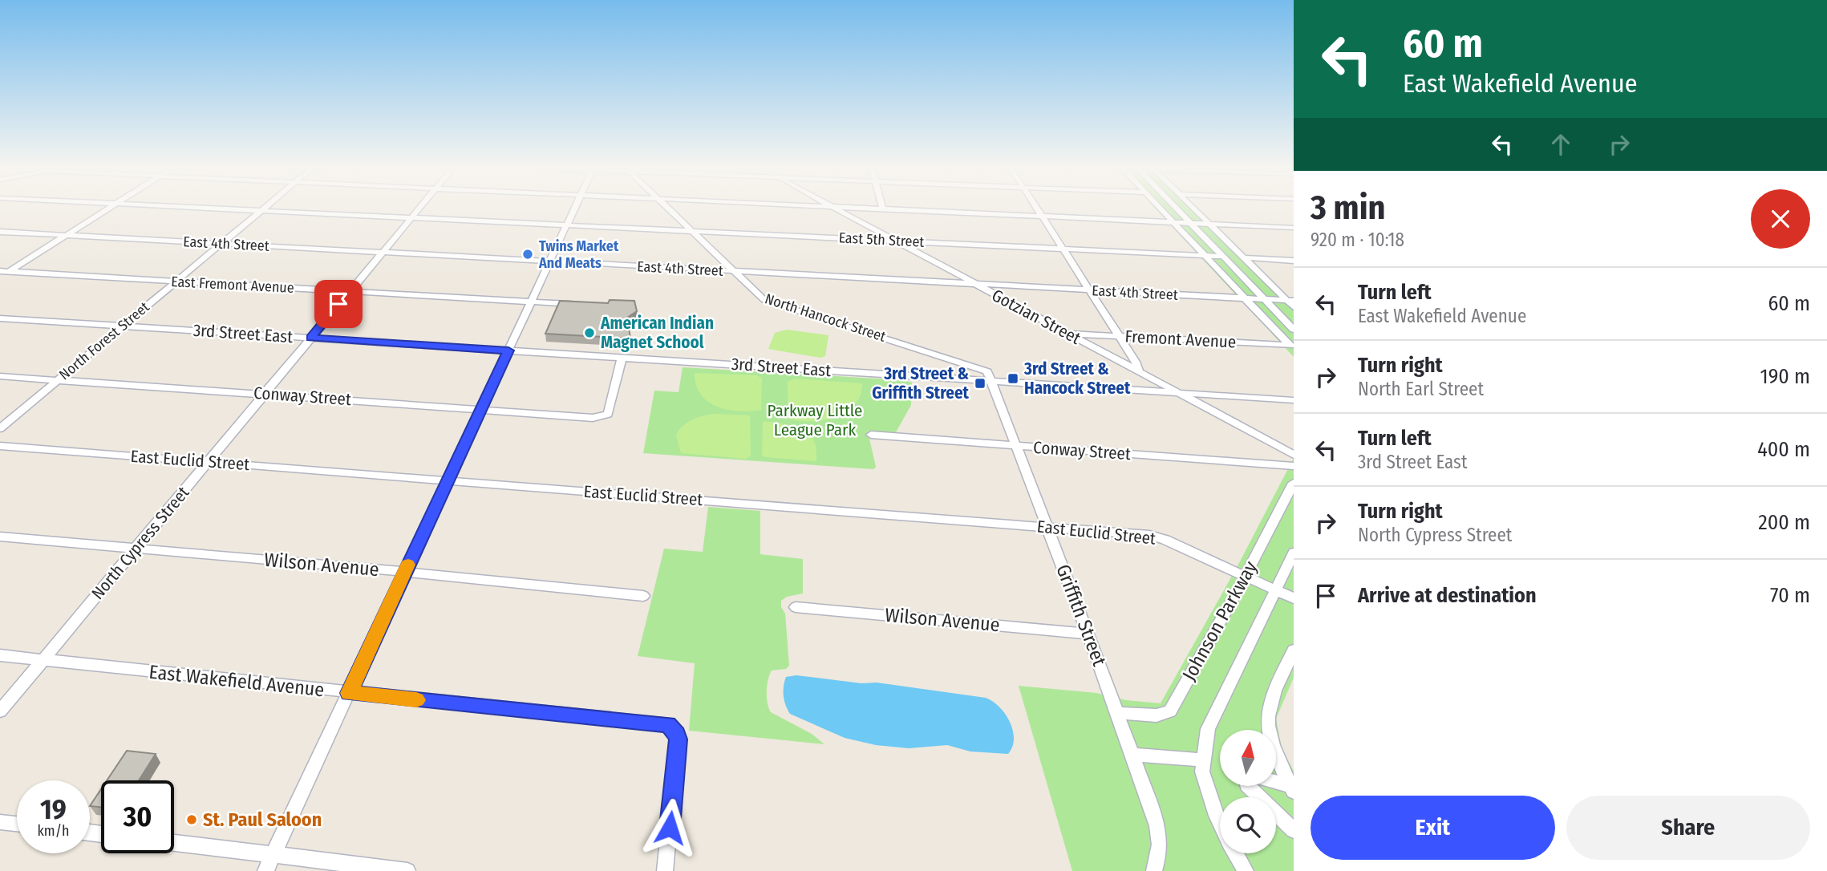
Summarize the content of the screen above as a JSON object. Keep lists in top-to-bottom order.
{
  "streets": {
    "street": [
      "East 5th Street",
      "East 4th Street",
      "East Fremont Avenue",
      "Gotzian Street",
      "North Hancock Street",
      "3rd Street East",
      "Fremont Avenue",
      "North Forest Street",
      "Conway Street",
      "East Euclid Street",
      "North Cypress Street",
      "Wilson Avenue",
      "Griffith Street",
      "Johnson Parkway",
      "East Wakefield Avenue"
    ]
  },
  "crossings": [
    ["East 5th Street", "Gotzian Street"],
    ["East 5th Street", "North Hancock Street"],
    ["East 5th Street", "North Forest Street"],
    ["East 5th Street", "North Cypress Street"],
    ["East 4th Street", "Gotzian Street"],
    ["East 4th Street", "North Hancock Street"],
    ["East 4th Street", "North Forest Street"],
    ["East 4th Street", "North Cypress Street"],
    ["East Fremont Avenue", "North Forest Street"],
    ["East Fremont Avenue", "North Cypress Street"],
    ["Gotzian Street", "3rd Street East"],
    ["Gotzian Street", "Fremont Avenue"],
    ["North Hancock Street", "3rd Street East"],
    ["North Hancock Street", "Griffith Street"],
    ["3rd Street East", "North Forest Street"],
    ["3rd Street East", "Conway Street"],
    ["3rd Street East", "North Cypress Street"],
    ["3rd Street East", "Griffith Street"],
    ["North Forest Street", "Conway Street"],
    ["Conway Street", "North Cypress Street"],
    ["Conway Street", "Griffith Street"],
    ["East Euclid Street", "North Cypress Street"],
    ["East Euclid Street", "Griffith Street"],
    ["East Euclid Street", "Johnson Parkway"],
    ["North Cypress Street", "Wilson Avenue"],
    ["North Cypress Street", "East Wakefield Avenue"],
    ["Wilson Avenue", "Griffith Street"],
    ["Griffith Street", "Johnson Parkway"]
  ],
  "parks": ["Parkway Little League Park"],
  "places": {
    "other": ["Twins Market And Meats", "American Indian Magnet School", "St. Paul Saloon"],
    "transit": ["3rd Street & Hancock Street", "3rd Street & Griffith Street"]
  },
  "north": "top",
  "page": {
    "turn": ["60 m", "East Wakefield Avenue"],
    "heading": ["3 min", "920 m · 10:18"],
    "list": [
      {
        "name": "Turn left",
        "note": "East Wakefield Avenue",
        "value": "60 m"
      },
      {
        "name": "Turn right",
        "note": "North Earl Street",
        "value": "190 m"
      },
      {
        "name": "Turn left",
        "note": "3rd Street East",
        "value": "400 m"
      },
      {
        "name": "Turn right",
        "note": "North Cypress Street",
        "value": "200 m"
      },
      {
        "name": "Arrive at destination",
        "value": "70 m"
      }
    ],
    "speed": "19 km/h",
    "limit": "30",
    "buttons": ["Exit", "Share"]
  }
}
